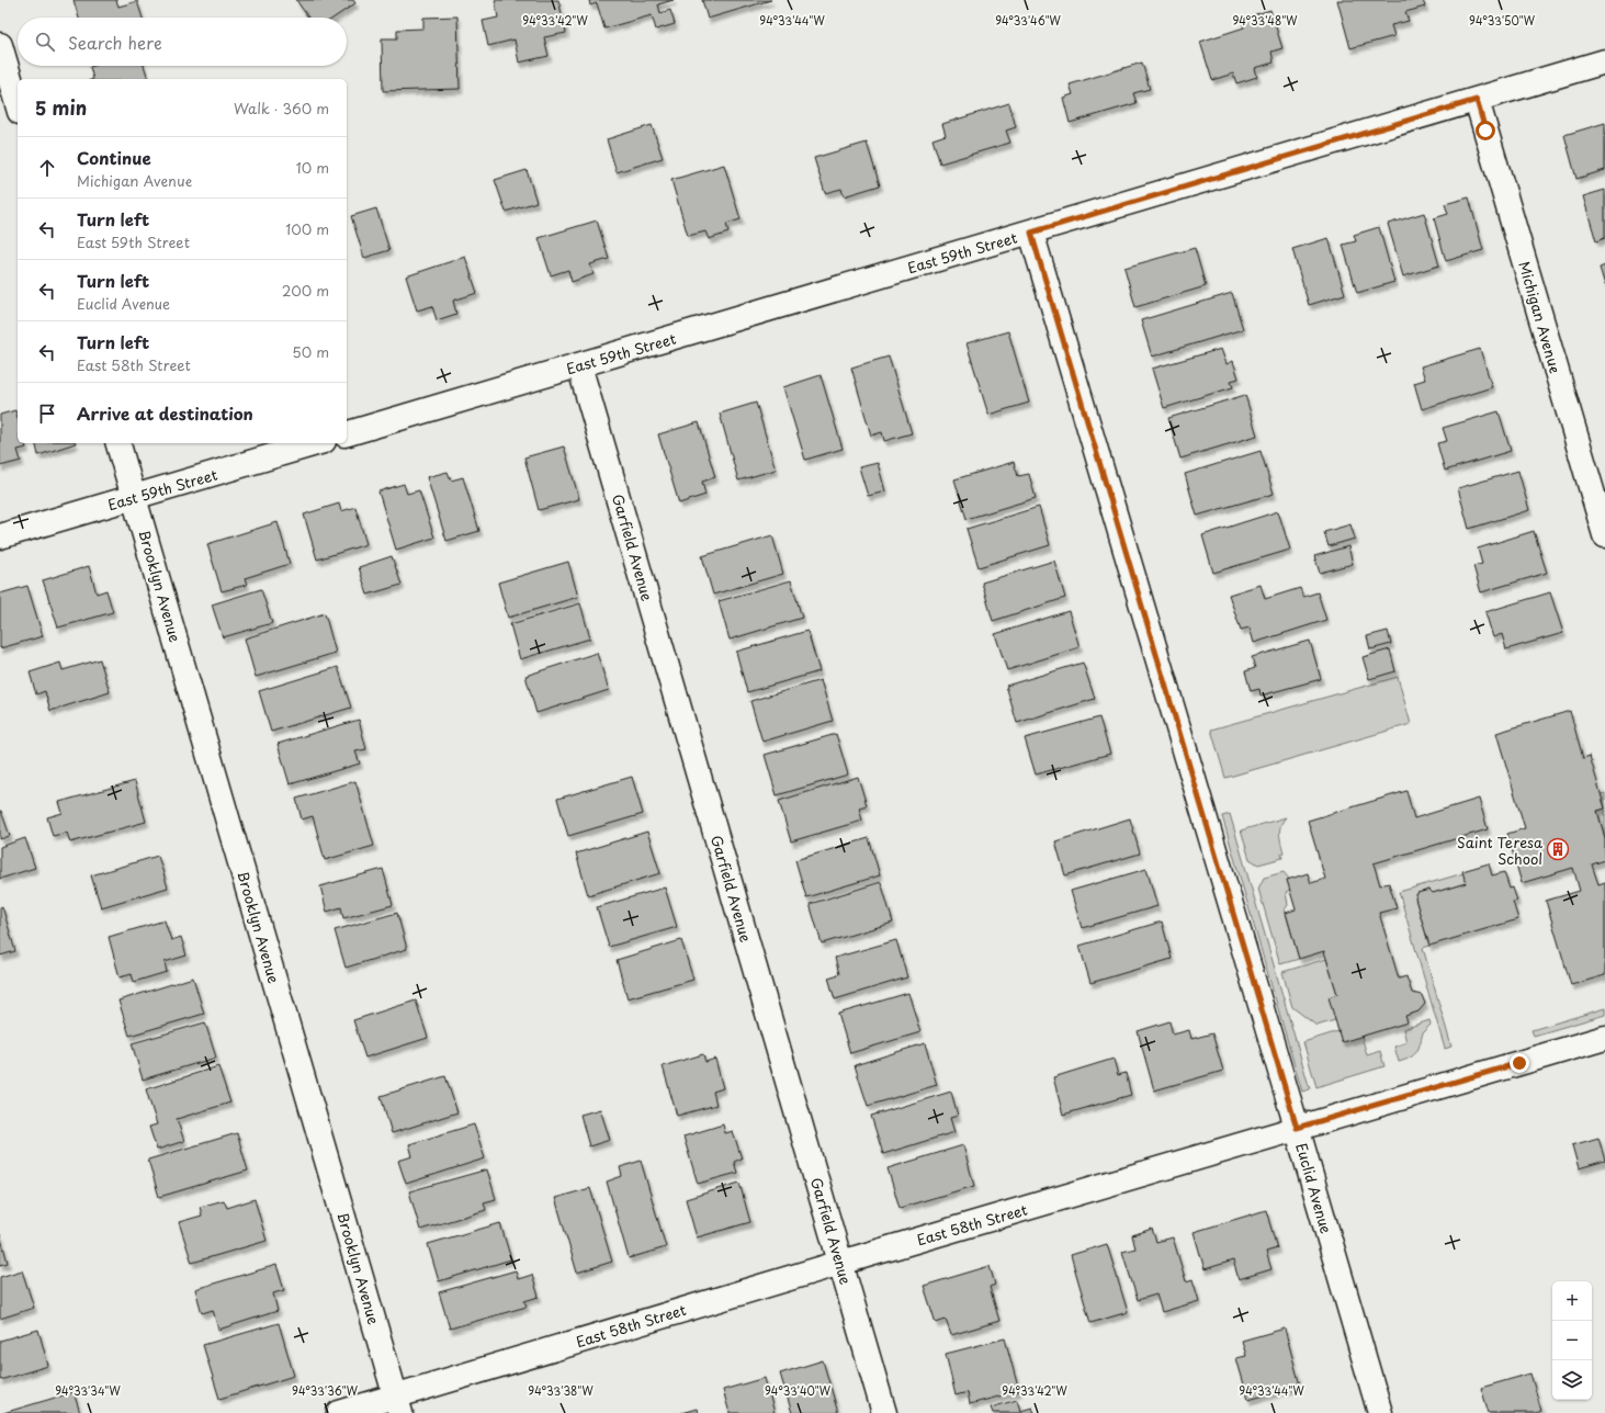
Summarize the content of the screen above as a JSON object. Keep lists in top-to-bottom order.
{
  "streets": {
    "street": [
      "East 59th Street",
      "Michigan Avenue",
      "Garfield Avenue",
      "Brooklyn Avenue",
      "Euclid Avenue",
      "East 58th Street"
    ]
  },
  "crossings": [
    ["East 59th Street", "Michigan Avenue"],
    ["East 59th Street", "Garfield Avenue"],
    ["East 59th Street", "Brooklyn Avenue"],
    ["East 59th Street", "Euclid Avenue"],
    ["Garfield Avenue", "East 58th Street"],
    ["Brooklyn Avenue", "East 58th Street"],
    ["Euclid Avenue", "East 58th Street"]
  ],
  "places": {
    "building": ["Saint Teresa School"]
  },
  "page": {
    "search": "Search here",
    "heading": ["5 min", "Walk · 360 m"],
    "list": [
      ["Continue", "Michigan Avenue", "10 m"],
      ["Turn left", "East 59th Street", "100 m"],
      ["Turn left", "Euclid Avenue", "200 m"],
      ["Turn left", "East 58th Street", "50 m"],
      "Arrive at destination"
    ],
    "map_buttons": ["+", "−"]
  },
  "coordinates": [
    "94°33'50\"W",
    "94°33'42\"W",
    "94°33'44\"W",
    "94°33'46\"W",
    "94°33'48\"W",
    "94°33'34\"W",
    "94°33'36\"W",
    "94°33'38\"W",
    "94°33'40\"W"
  ]
}
